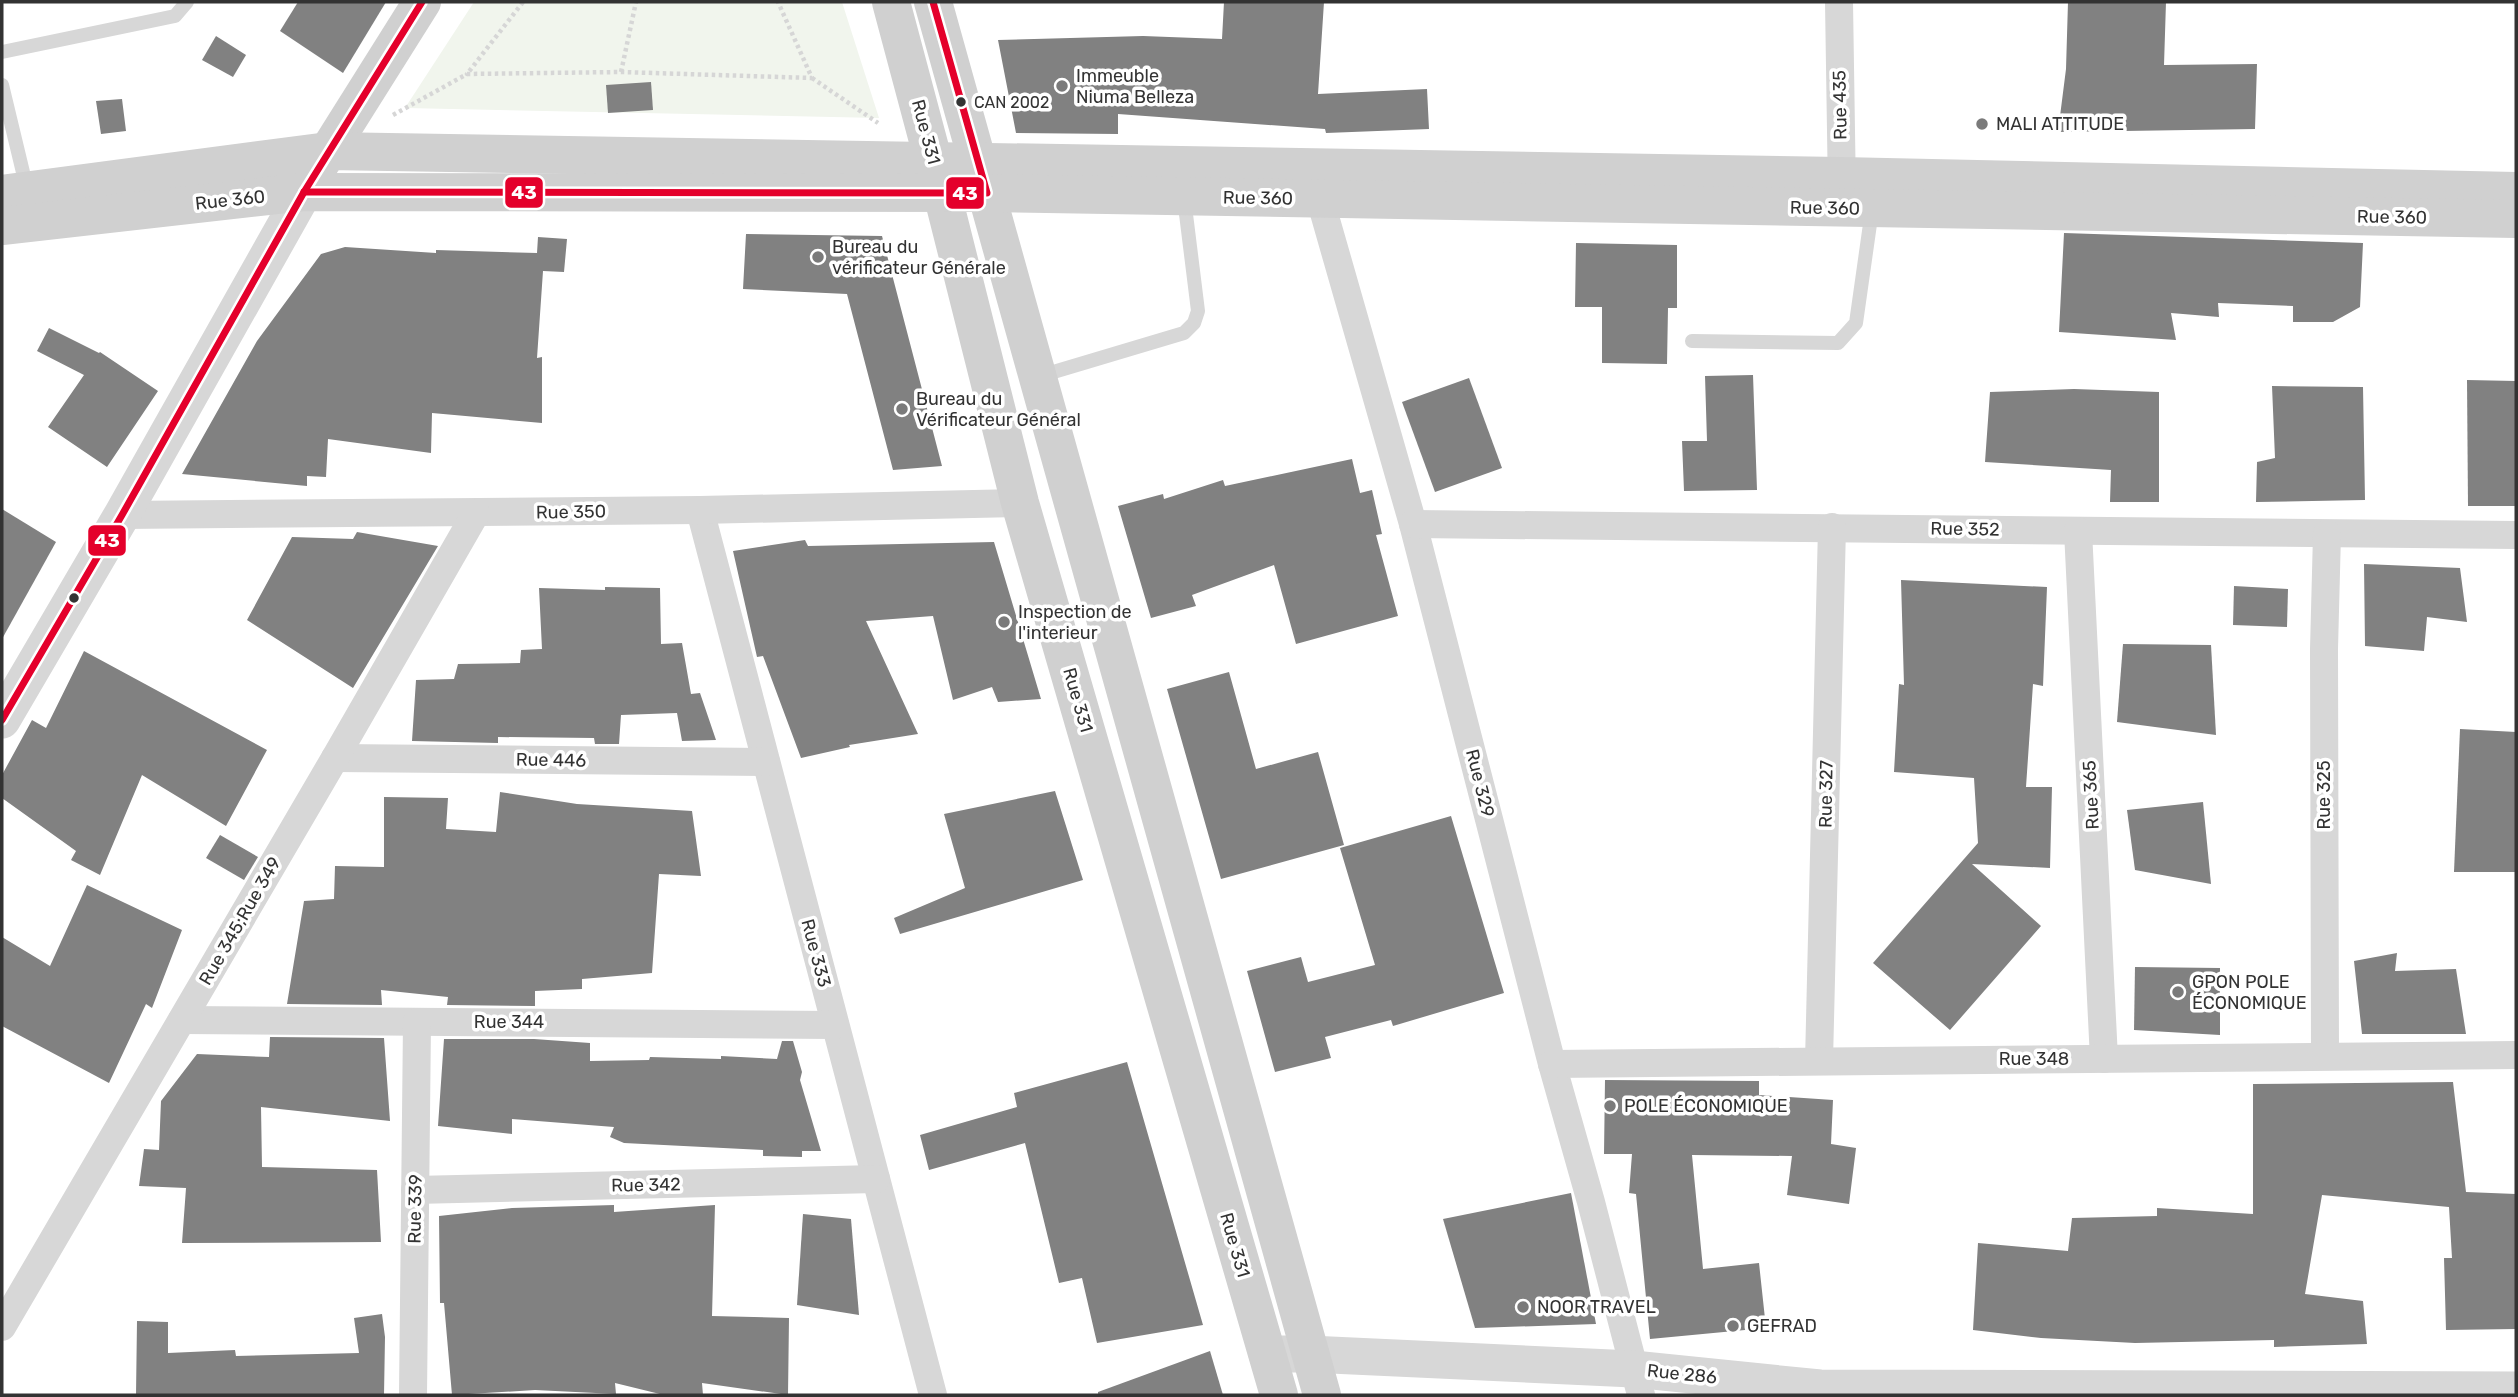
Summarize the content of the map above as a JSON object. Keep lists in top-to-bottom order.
{
  "streets": {
    "main road": ["Rue 331", "Rue 360"],
    "street": [
      "Rue 435",
      "Rue 350",
      "Rue 352",
      "Rue 446",
      "Rue 329",
      "Rue 327",
      "Rue 365",
      "Rue 325",
      "Rue 345;Rue 349",
      "Rue 333",
      "Rue 344",
      "Rue 348",
      "Rue 342",
      "Rue 339",
      "Rue 286"
    ]
  },
  "crossings": [
    ["Rue 435", "Rue 360"],
    ["Rue 331", "Rue 360"],
    ["Rue 331", "Rue 350"],
    ["Rue 331", "Rue 286"],
    ["Rue 360", "Rue 329"],
    ["Rue 350", "Rue 345;Rue 349"],
    ["Rue 350", "Rue 333"],
    ["Rue 352", "Rue 329"],
    ["Rue 352", "Rue 327"],
    ["Rue 352", "Rue 365"],
    ["Rue 352", "Rue 325"],
    ["Rue 446", "Rue 345;Rue 349"],
    ["Rue 446", "Rue 333"],
    ["Rue 329", "Rue 348"],
    ["Rue 329", "Rue 286"],
    ["Rue 327", "Rue 348"],
    ["Rue 365", "Rue 348"],
    ["Rue 325", "Rue 348"],
    ["Rue 345;Rue 349", "Rue 344"],
    ["Rue 333", "Rue 344"],
    ["Rue 333", "Rue 342"],
    ["Rue 344", "Rue 339"],
    ["Rue 342", "Rue 339"]
  ],
  "places": [
    "Immeuble Niuma Belleza",
    "CAN 2002",
    "MALI ATTITUDE",
    "Bureau du vérificateur Générale",
    "Bureau du Vérificateur Général",
    "Inspection de l'interieur",
    "GPON POLE ÉCONOMIQUE",
    "POLE ÉCONOMIQUE",
    "NOOR TRAVEL",
    "GEFRAD"
  ],
  "lines": ["transit line 43"]
}
